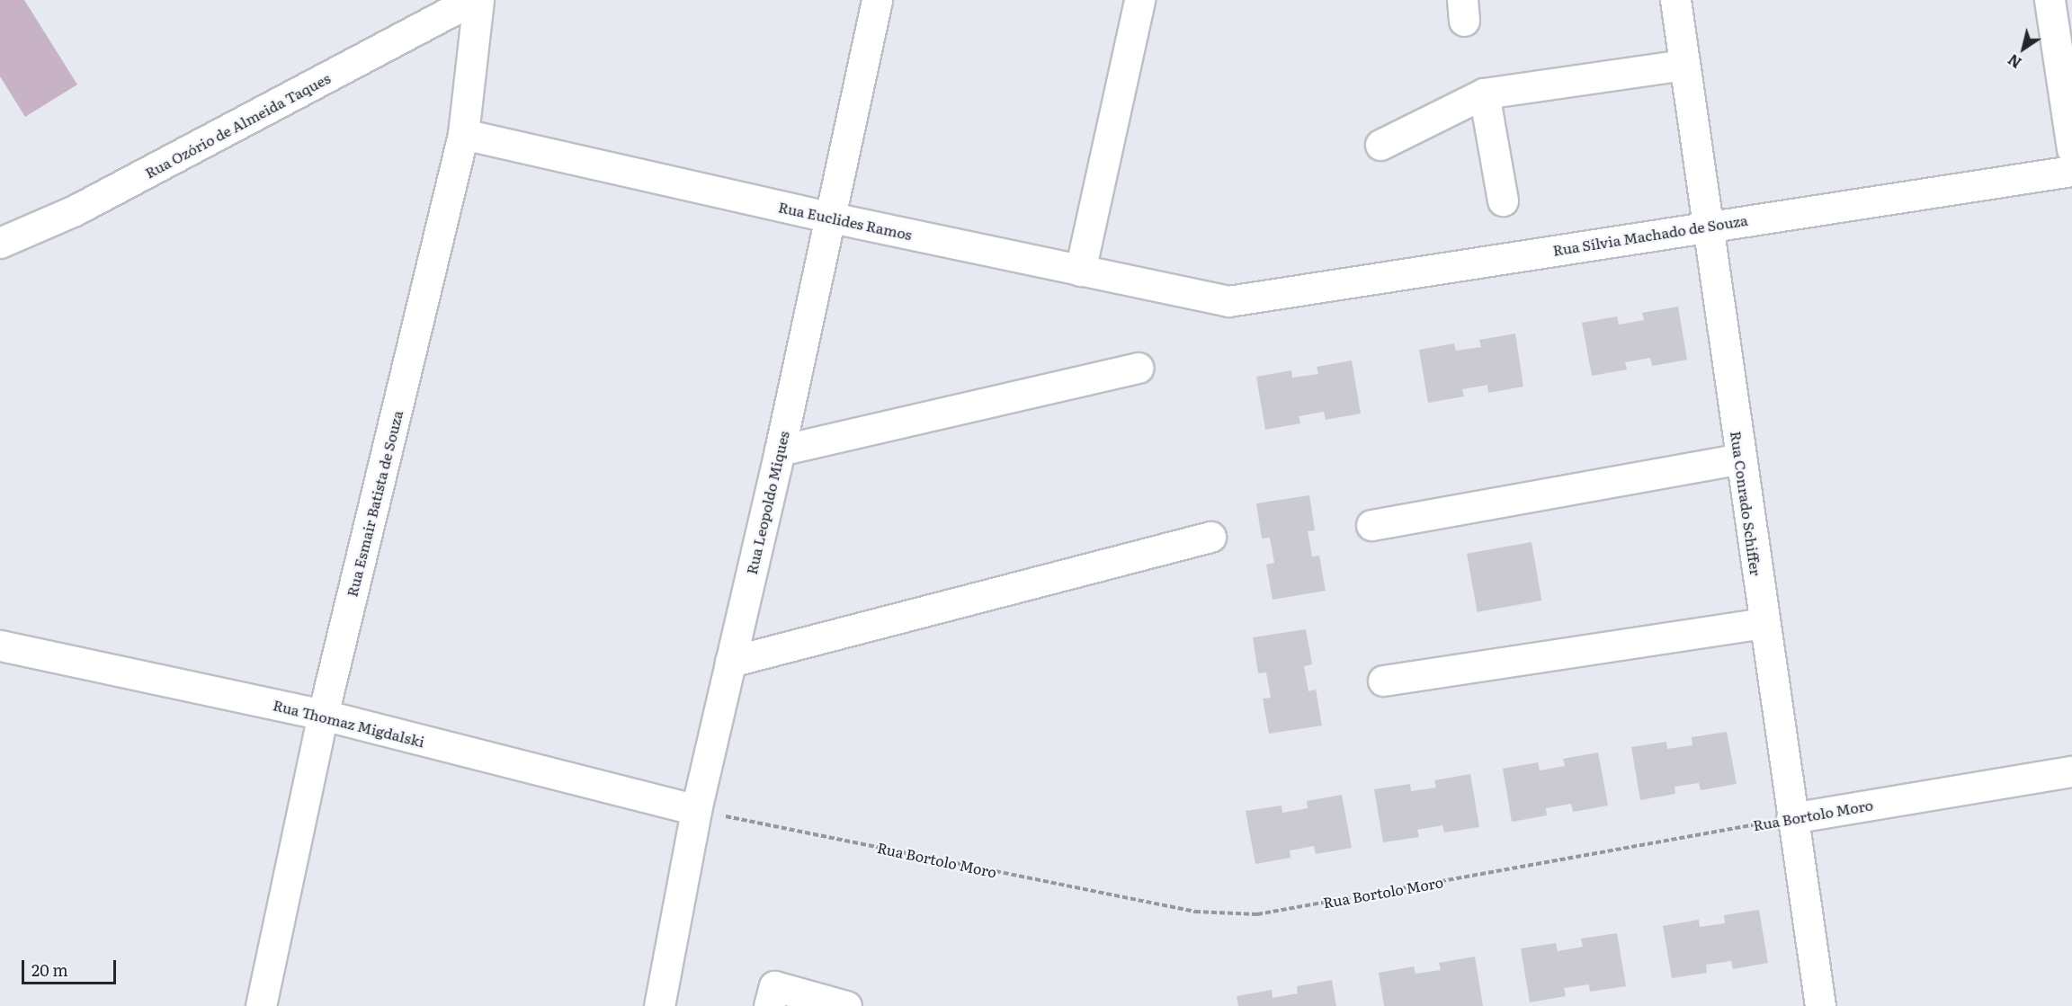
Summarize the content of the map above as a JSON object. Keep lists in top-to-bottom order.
{
  "streets": {
    "street": [
      "Rua Ozório de Almeida Taques",
      "Rua Euclides Ramos",
      "Rua Sílvia Machado de Souza",
      "Rua Leopoldo Miques",
      "Rua Esmair Batista de Souza",
      "Rua Conrado Schiffer",
      "Rua Thomaz Migdalski",
      "Rua Bortolo Moro"
    ]
  },
  "crossings": [
    ["Rua Euclides Ramos", "Rua Sílvia Machado de Souza"],
    ["Rua Euclides Ramos", "Rua Leopoldo Miques"],
    ["Rua Euclides Ramos", "Rua Esmair Batista de Souza"],
    ["Rua Sílvia Machado de Souza", "Rua Conrado Schiffer"],
    ["Rua Leopoldo Miques", "Rua Thomaz Migdalski"],
    ["Rua Leopoldo Miques", "Rua Bortolo Moro"],
    ["Rua Esmair Batista de Souza", "Rua Thomaz Migdalski"],
    ["Rua Conrado Schiffer", "Rua Bortolo Moro"],
    ["Rua Thomaz Migdalski", "Rua Bortolo Moro"]
  ],
  "scale_bar": "20 m",
  "north": "bottom left"
}
